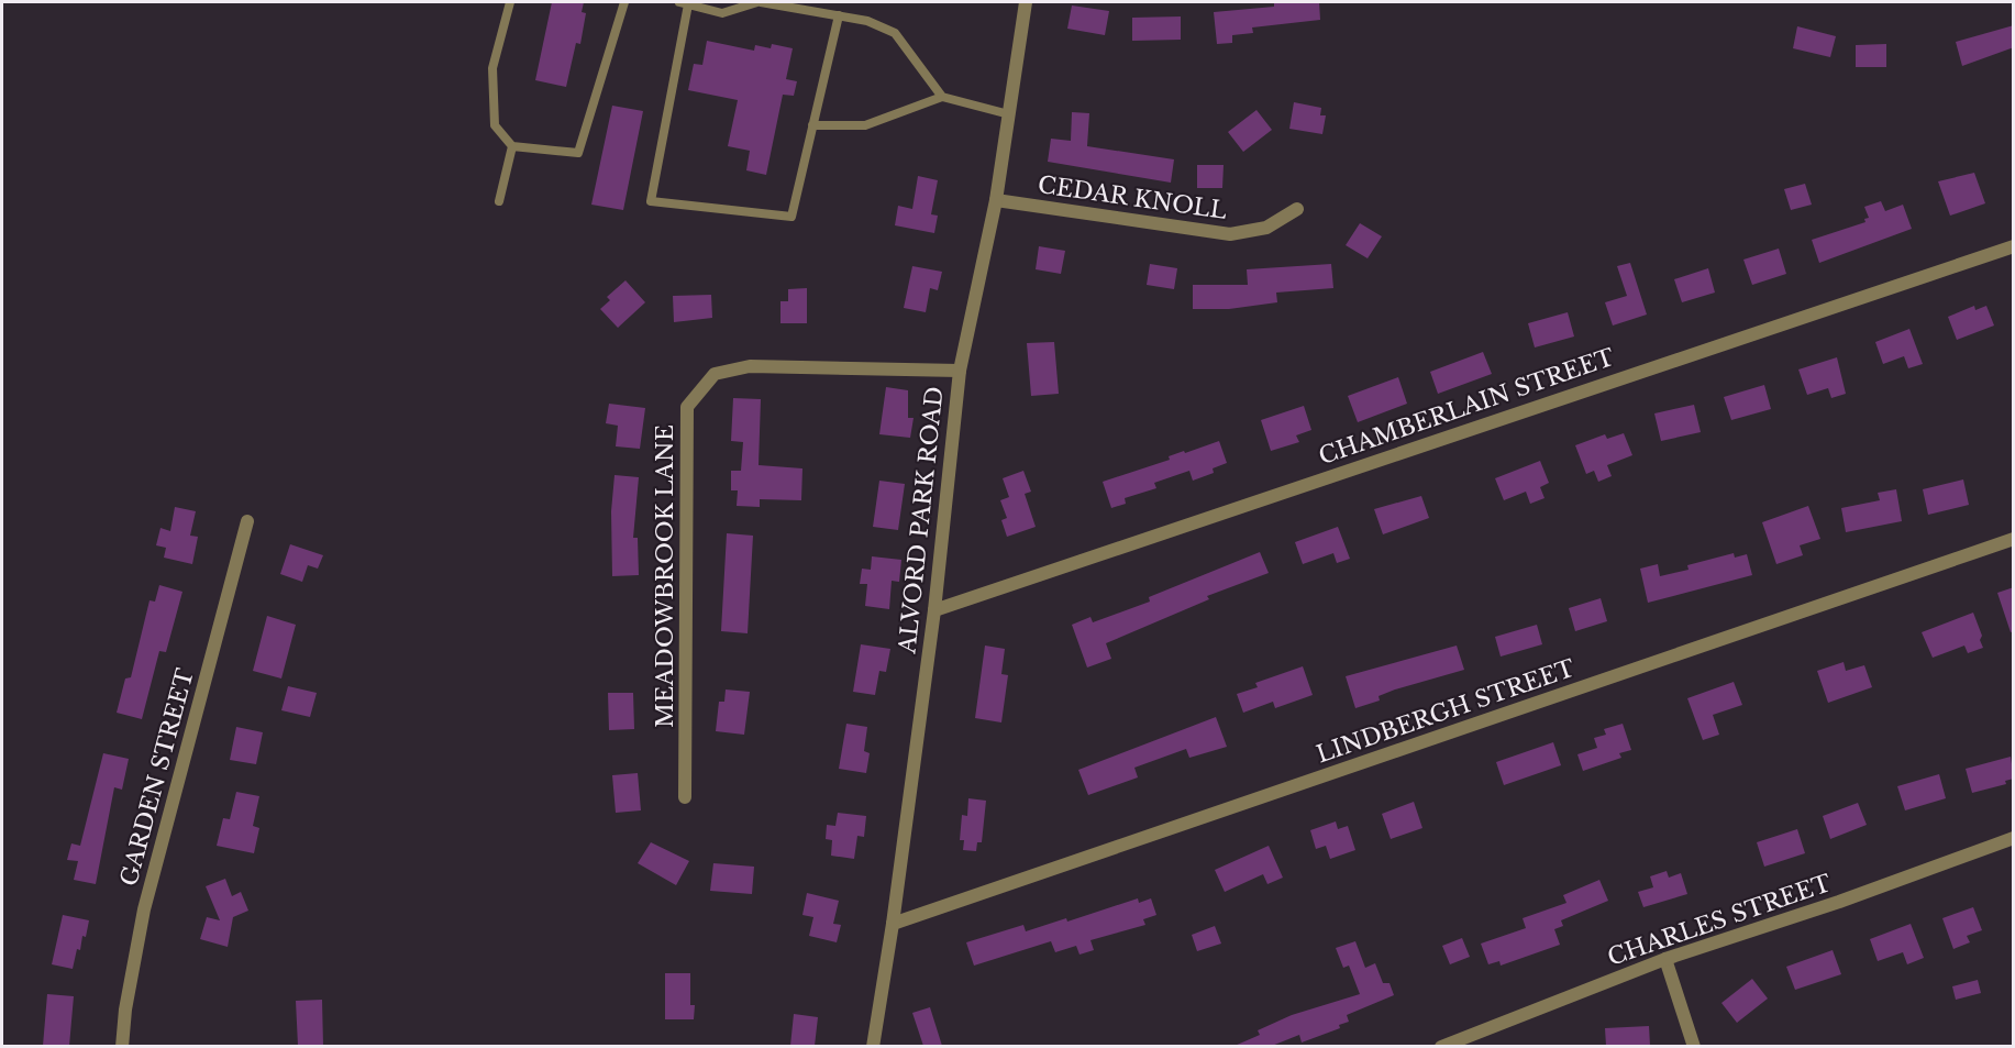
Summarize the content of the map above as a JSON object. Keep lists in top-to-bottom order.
{
  "streets": {
    "street": [
      "CEDAR KNOLL",
      "CHAMBERLAIN STREET",
      "ALVORD PARK ROAD",
      "MEADOWBROOK LANE",
      "LINDBERGH STREET",
      "GARDEN STREET",
      "CHARLES STREET"
    ]
  },
  "crossings": [
    ["CEDAR KNOLL", "ALVORD PARK ROAD"],
    ["CHAMBERLAIN STREET", "ALVORD PARK ROAD"],
    ["ALVORD PARK ROAD", "MEADOWBROOK LANE"],
    ["ALVORD PARK ROAD", "LINDBERGH STREET"]
  ]
}
